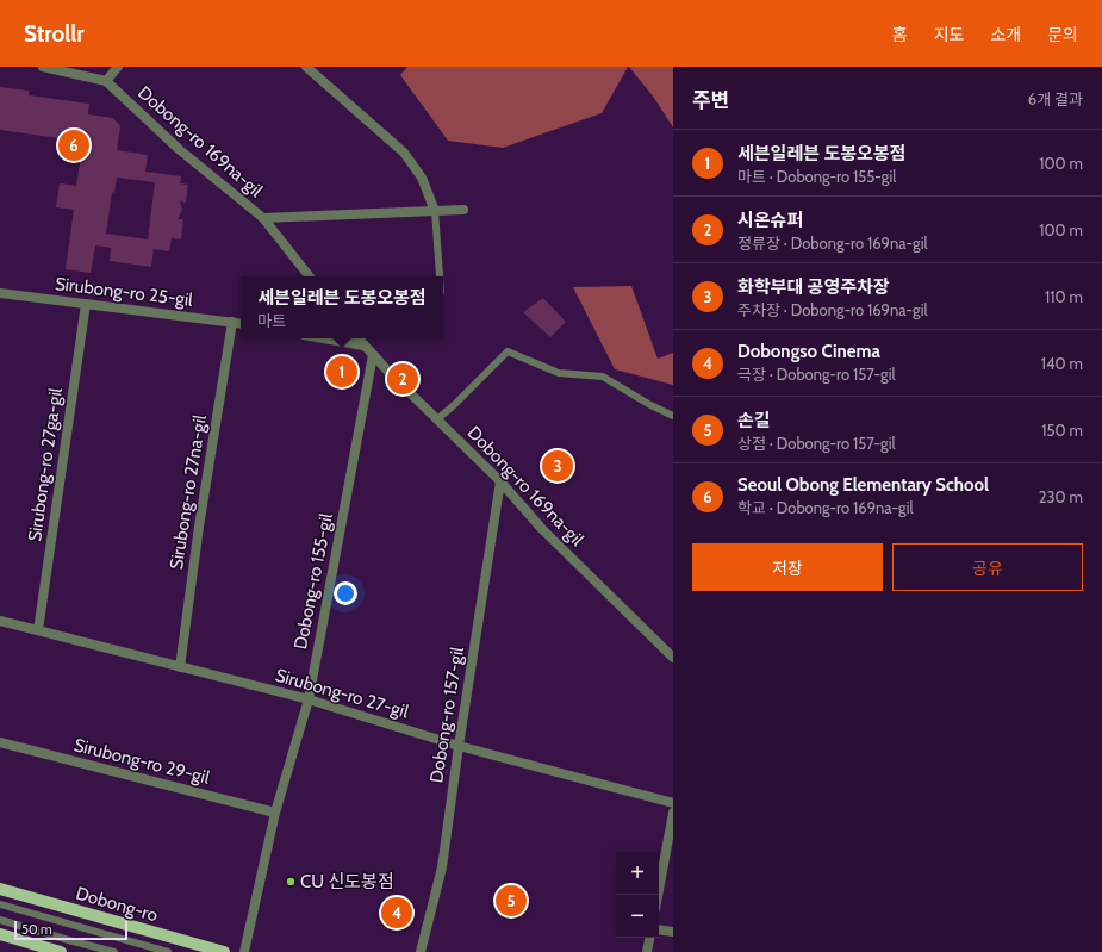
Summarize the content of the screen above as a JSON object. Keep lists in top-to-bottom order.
{
  "streets": {
    "main road": ["Dobong-ro"],
    "street": [
      "Dobong-ro 169na-gil",
      "Sirubong-ro 25-gil",
      "Sirubong-ro 27ga-gil",
      "Sirubong-ro 27na-gil",
      "Dobong-ro 155-gil",
      "Sirubong-ro 27-gil",
      "Dobong-ro 157-gil",
      "Sirubong-ro 29-gil"
    ]
  },
  "crossings": [
    ["Dobong-ro 169na-gil", "Dobong-ro 155-gil"],
    ["Dobong-ro 169na-gil", "Dobong-ro 157-gil"],
    ["Sirubong-ro 25-gil", "Sirubong-ro 27ga-gil"],
    ["Sirubong-ro 25-gil", "Sirubong-ro 27na-gil"],
    ["Sirubong-ro 27ga-gil", "Sirubong-ro 27-gil"],
    ["Sirubong-ro 27na-gil", "Sirubong-ro 27-gil"],
    ["Dobong-ro 155-gil", "Sirubong-ro 27-gil"],
    ["Dobong-ro 155-gil", "Sirubong-ro 29-gil"],
    ["Sirubong-ro 27-gil", "Dobong-ro 157-gil"]
  ],
  "places": ["CU 신도봉점"],
  "scale_bar": "50 m",
  "page": {
    "header": "Strollr",
    "nav": [
      "홈",
      "지도",
      "소개",
      "문의"
    ],
    "heading": ["주변", "6개 결과"],
    "pins": [
      "6",
      "1",
      "2",
      "3",
      "5",
      "4"
    ],
    "list": [
      {
        "mark": "1",
        "name": "세븐일레븐 도봉오봉점",
        "note": "마트 · Dobong-ro 155-gil",
        "value": "100 m"
      },
      {
        "mark": "2",
        "name": "시온슈퍼",
        "note": "정류장 · Dobong-ro 169na-gil",
        "value": "100 m"
      },
      {
        "mark": "3",
        "name": "화학부대 공영주차장",
        "note": "주차장 · Dobong-ro 169na-gil",
        "value": "110 m"
      },
      {
        "mark": "4",
        "name": "Dobongso Cinema",
        "note": "극장 · Dobong-ro 157-gil",
        "value": "140 m"
      },
      {
        "mark": "5",
        "name": "손길",
        "note": "상점 · Dobong-ro 157-gil",
        "value": "150 m"
      },
      {
        "mark": "6",
        "name": "Seoul Obong Elementary School",
        "note": "학교 · Dobong-ro 169na-gil",
        "value": "230 m"
      }
    ],
    "popup": ["세븐일레븐 도봉오봉점", "마트"],
    "buttons": ["저장", "공유"],
    "map_buttons": ["+", "−"],
    "scale": "50 m"
  }
}
